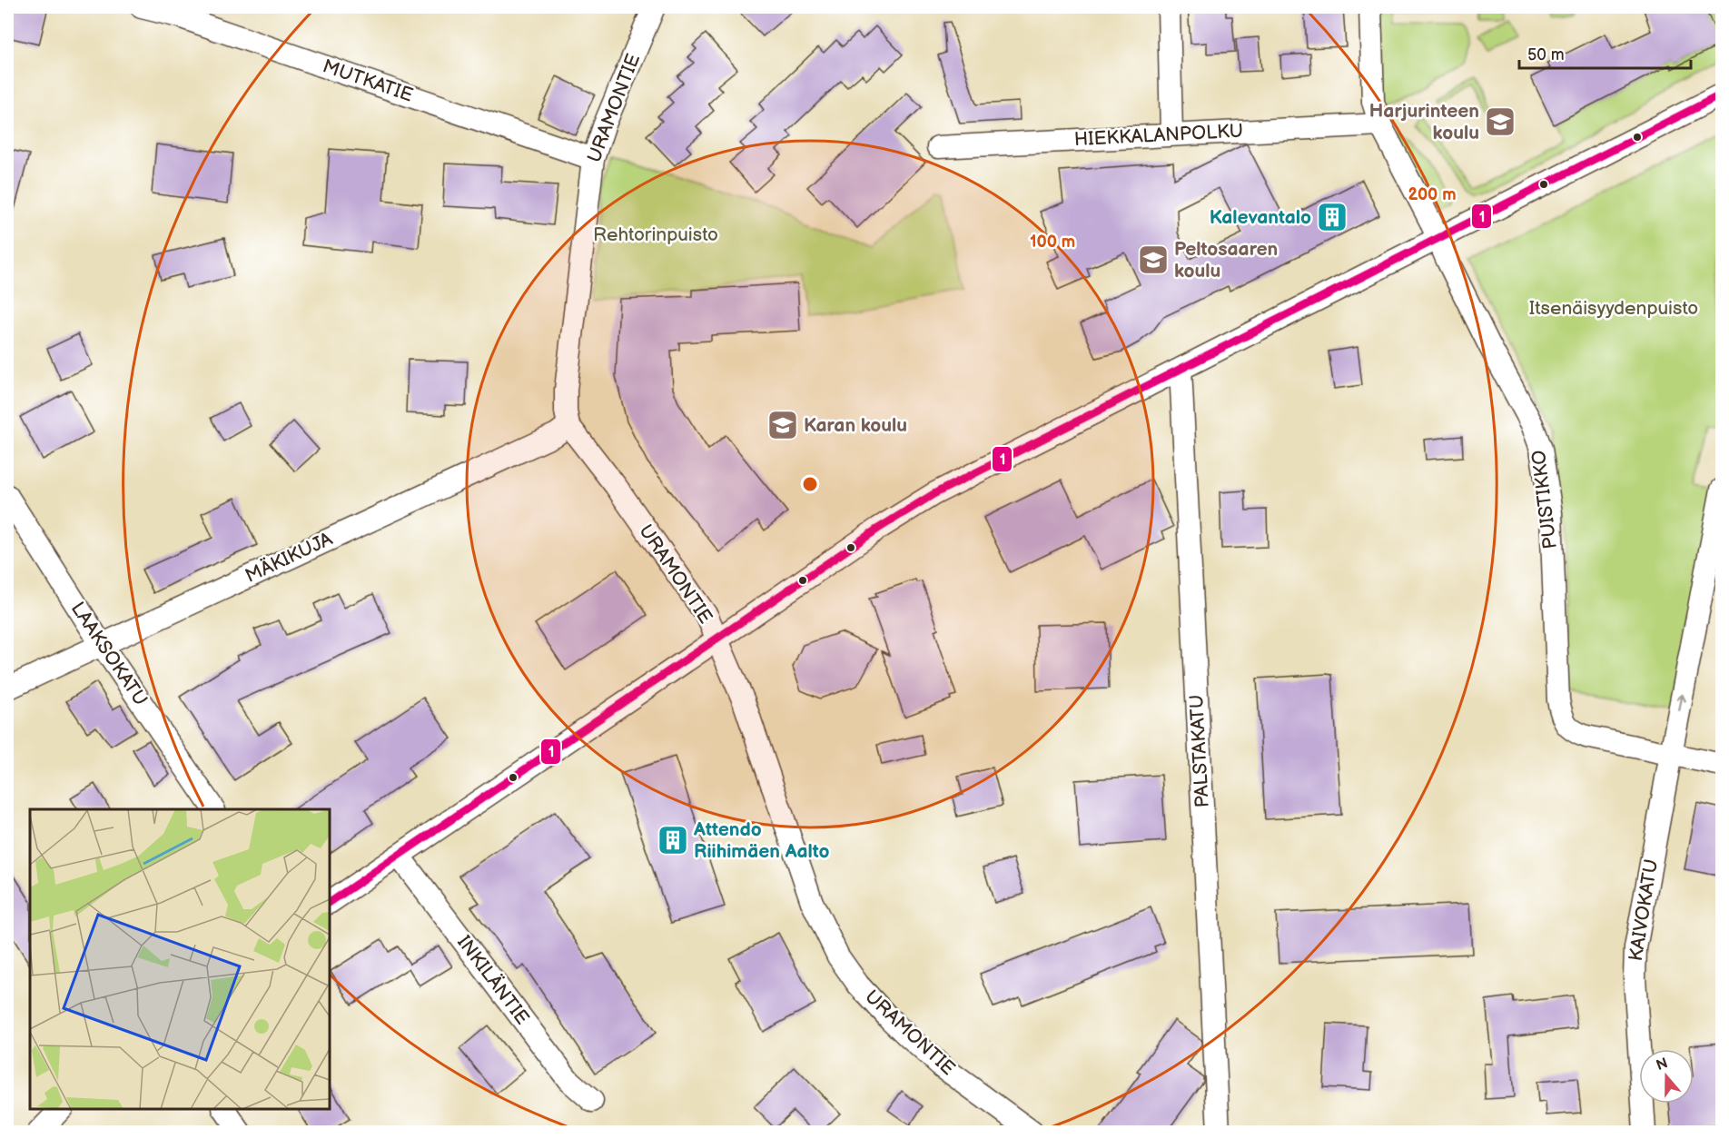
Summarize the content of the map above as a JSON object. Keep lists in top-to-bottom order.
{
  "streets": {
    "street": [
      "MUTKATIE",
      "URAMONTIE",
      "HIEKKALANPOLKU",
      "PUISTIKKO",
      "MÄKIKUJA",
      "LAAKSOKATU",
      "PALSTAKATU",
      "KAIVOKATU",
      "INKILÄNTIE"
    ]
  },
  "crossings": [
    ["MUTKATIE", "URAMONTIE"],
    ["URAMONTIE", "MÄKIKUJA"],
    ["HIEKKALANPOLKU", "PUISTIKKO"],
    ["PUISTIKKO", "KAIVOKATU"],
    ["MÄKIKUJA", "LAAKSOKATU"]
  ],
  "parks": ["Rehtorinpuisto", "Itsenäisyydenpuisto"],
  "places": {
    "school or university": ["Harjurinteen koulu", "Peltosaaren koulu", "Karan koulu"],
    "building": ["Kalevantalo", "Attendo Riihimäen Aalto"]
  },
  "lines": ["transit line 1"],
  "scale_bar": "50 m",
  "north": "top",
  "rings": ["200 m", "100 m"]
}
